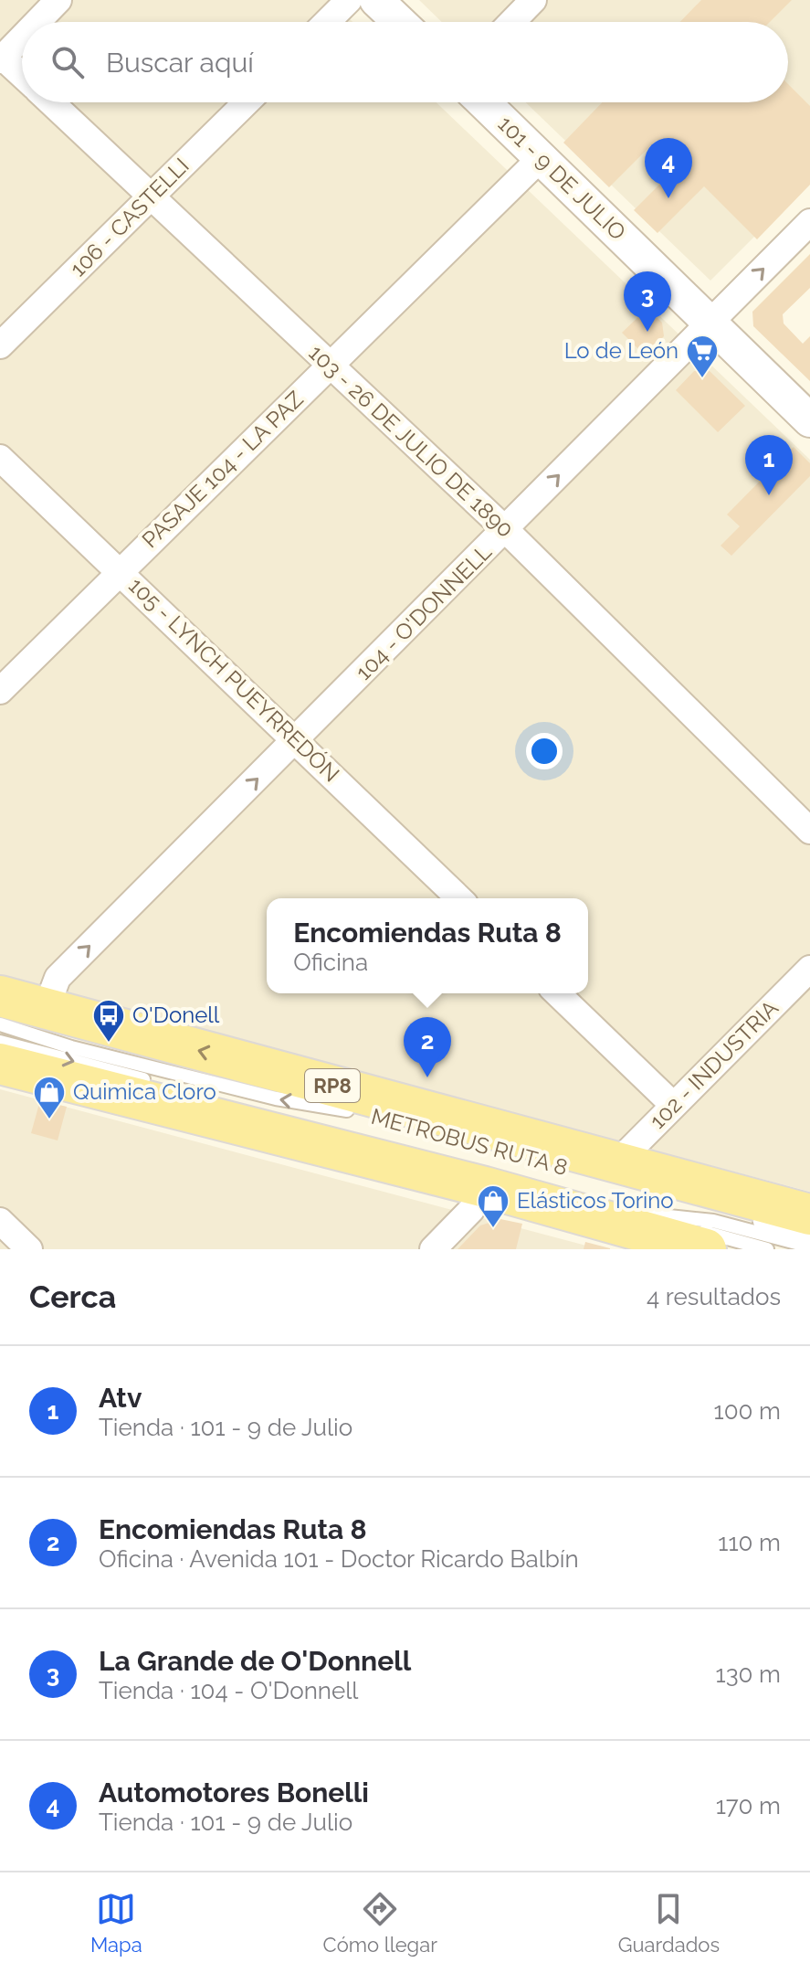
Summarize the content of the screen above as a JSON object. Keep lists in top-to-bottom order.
{
  "streets": {
    "main road": ["RP8"],
    "street": [
      "101 - 9 DE JULIO",
      "106 - CASTELLI",
      "103 - 26 DE JULIO DE 1890",
      "PASAJE 104 - LA PAZ",
      "104 - O'DONNELL",
      "105 - LYNCH PUEYRREDÓN",
      "102 - INDUSTRIA"
    ],
    "lane": ["METROBUS RUTA 8"]
  },
  "crossings": [
    ["101 - 9 DE JULIO", "PASAJE 104 - LA PAZ"],
    ["101 - 9 DE JULIO", "104 - O'DONNELL"],
    ["106 - CASTELLI", "103 - 26 DE JULIO DE 1890"],
    ["103 - 26 DE JULIO DE 1890", "PASAJE 104 - LA PAZ"],
    ["103 - 26 DE JULIO DE 1890", "104 - O'DONNELL"],
    ["PASAJE 104 - LA PAZ", "105 - LYNCH PUEYRREDÓN"],
    ["104 - O'DONNELL", "105 - LYNCH PUEYRREDÓN"],
    ["104 - O'DONNELL", "RP8"],
    ["102 - INDUSTRIA", "RP8"]
  ],
  "one_way": ["104 - O'DONNELL"],
  "places": {
    "supermarket": ["Lo de León"],
    "bus stop": ["O'Donell"],
    "shop": ["Quimica Cloro", "Elásticos Torino"]
  },
  "page": {
    "search": "Buscar aquí",
    "pins": [
      "4",
      "3",
      "1",
      "2"
    ],
    "popup": ["Encomiendas Ruta 8", "Oficina"],
    "heading": ["Cerca", "4 resultados"],
    "list": [
      {
        "mark": "1",
        "name": "Atv",
        "note": "Tienda · 101 - 9 de Julio",
        "value": "100 m"
      },
      {
        "mark": "2",
        "name": "Encomiendas Ruta 8",
        "note": "Oficina · Avenida 101 - Doctor Ricardo Balbín",
        "value": "110 m"
      },
      {
        "mark": "3",
        "name": "La Grande de O'Donnell",
        "note": "Tienda · 104 - O'Donnell",
        "value": "130 m"
      },
      {
        "mark": "4",
        "name": "Automotores Bonelli",
        "note": "Tienda · 101 - 9 de Julio",
        "value": "170 m"
      }
    ],
    "nav": ["Mapa", "Cómo llegar", "Guardados"]
  }
}
